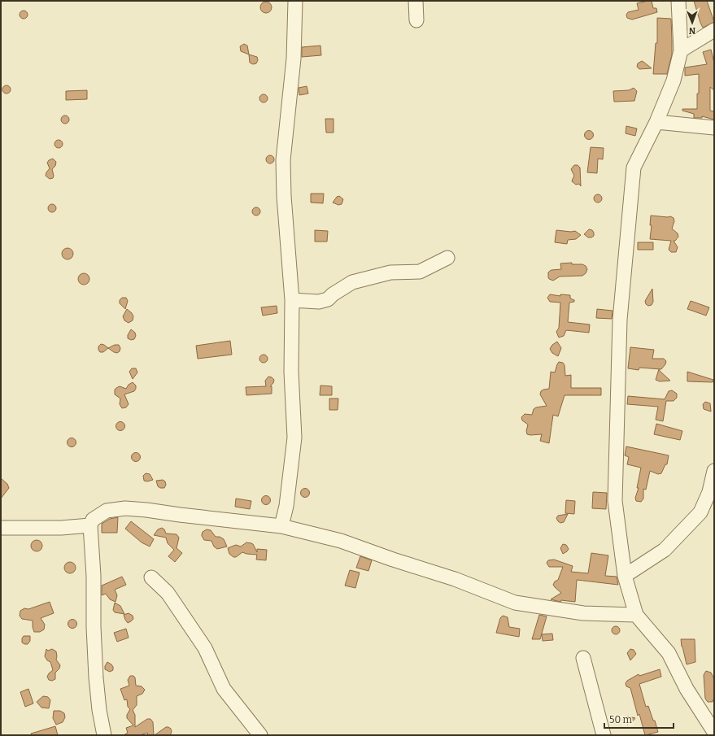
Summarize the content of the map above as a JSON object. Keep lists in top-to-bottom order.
{
  "scale_bar": "50 m",
  "north": "bottom"
}
